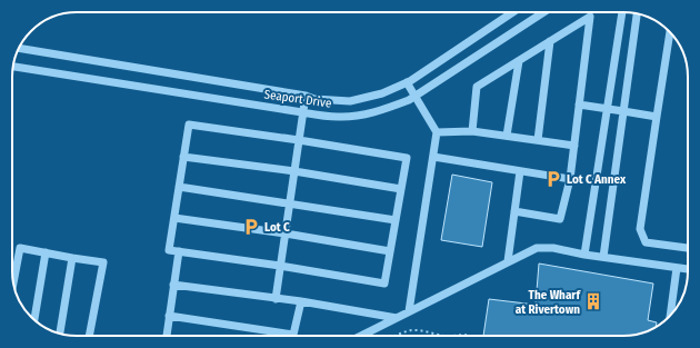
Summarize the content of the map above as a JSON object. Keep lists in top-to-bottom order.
{
  "streets": {
    "street": ["Seaport Drive"]
  },
  "places": {
    "parking": ["Lot C Annex", "Lot C"],
    "building": ["The Wharf at Rivertown"]
  }
}
